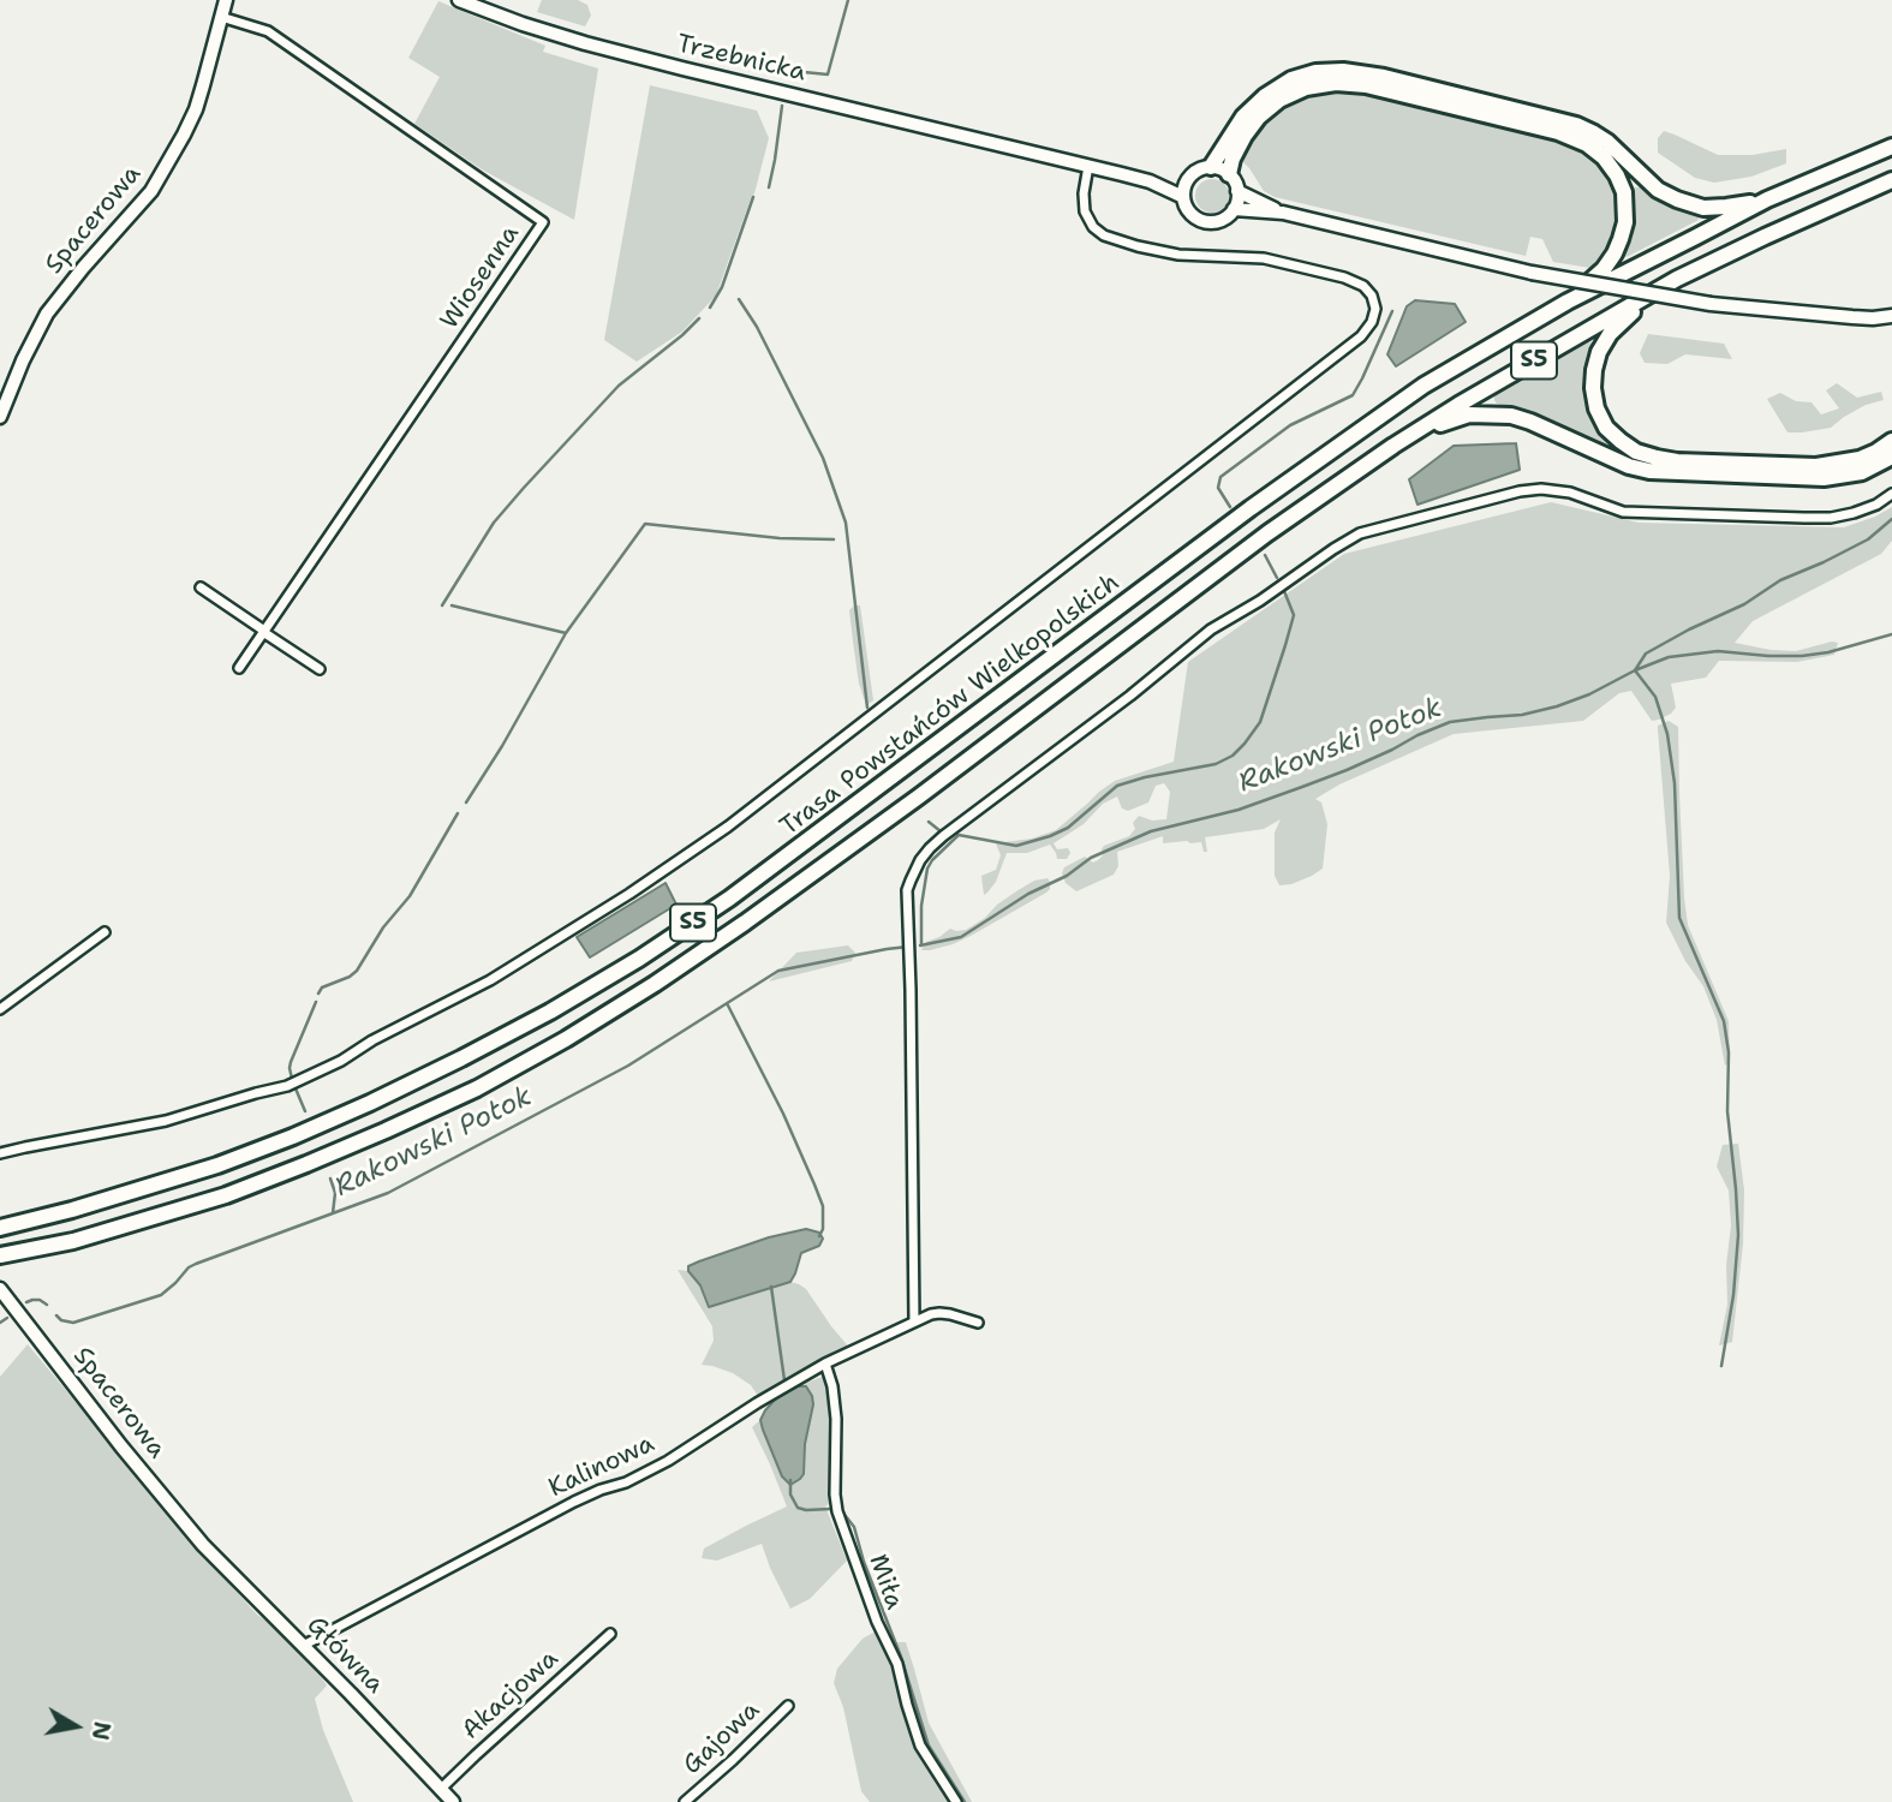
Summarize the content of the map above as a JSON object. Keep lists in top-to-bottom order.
{
  "streets": {
    "highway": ["S5", "Trasa Powstańców Wielkopolskich"],
    "main road": ["Trzebnicka", "Spacerowa", "Główna"],
    "street": [
      "Wiosenna",
      "Kalinowa",
      "Miła",
      "Akacjowa",
      "Gajowa"
    ]
  },
  "crossings": [
    ["Spacerowa", "Wiosenna"],
    ["Spacerowa", "Główna"],
    ["Kalinowa", "Miła"],
    ["Kalinowa", "Główna"],
    ["Główna", "Akacjowa"]
  ],
  "water": ["Rakowski Potok"],
  "north": "right"
}
